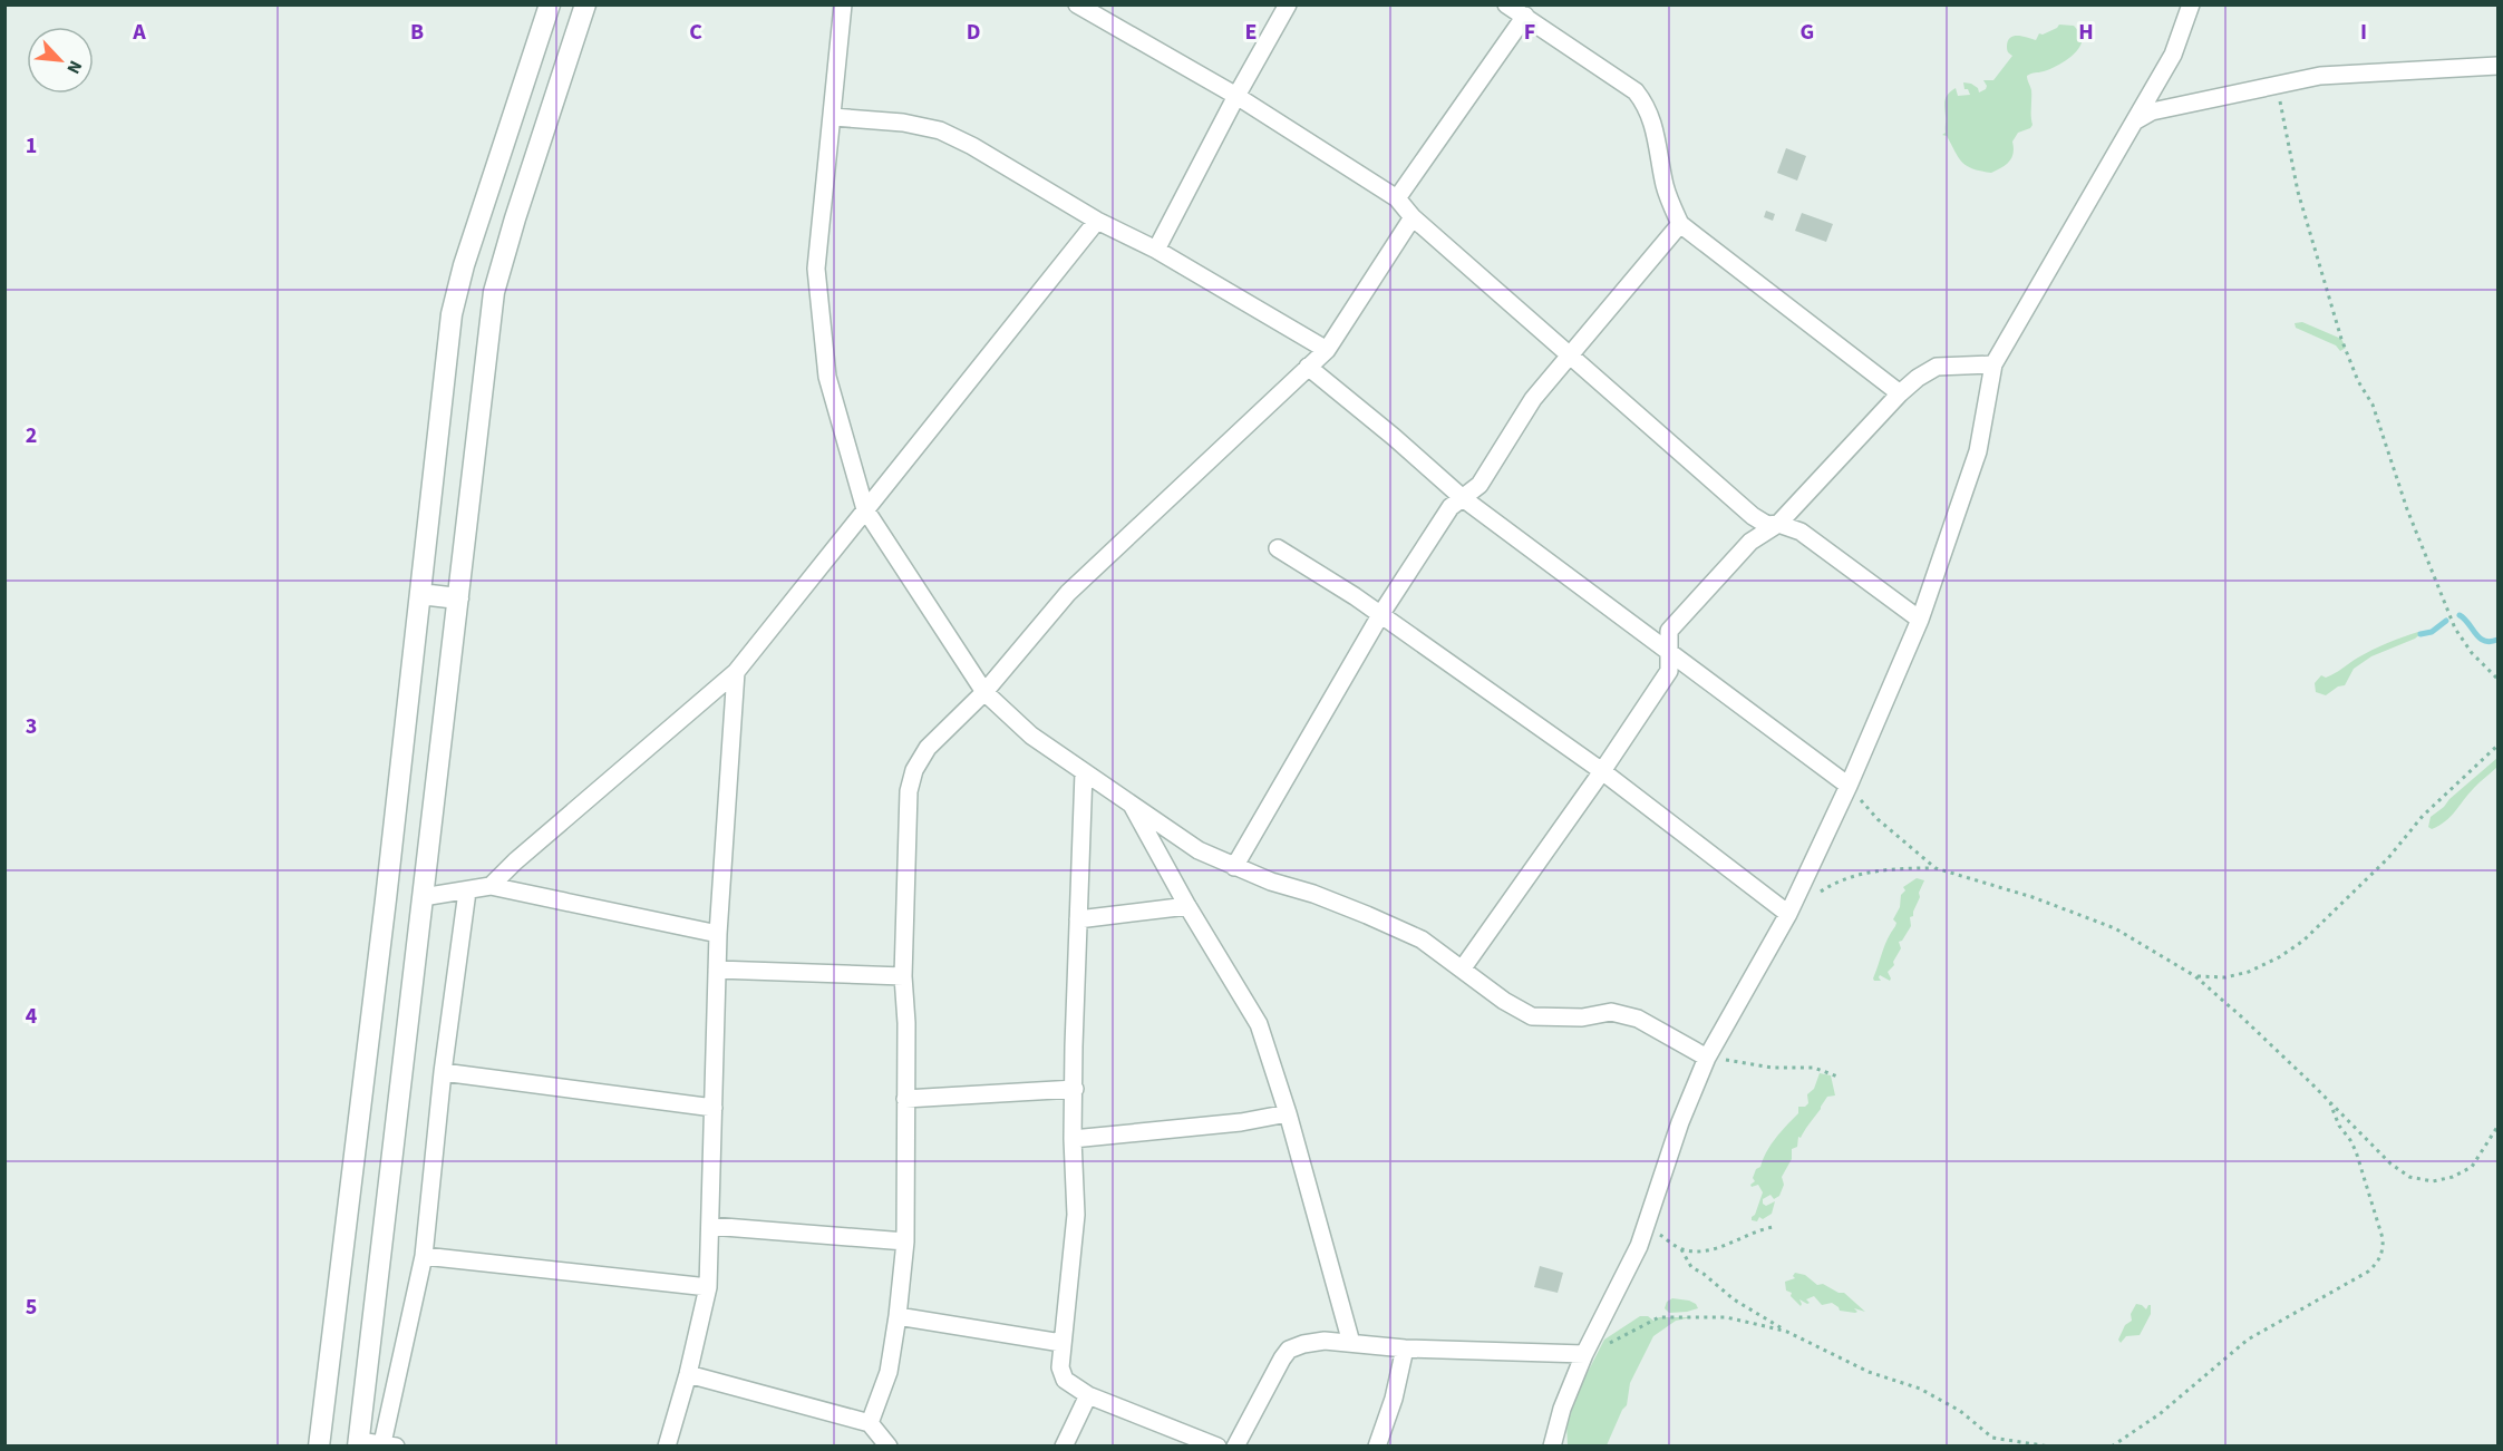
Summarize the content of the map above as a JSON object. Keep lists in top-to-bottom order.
{
  "north": "bottom right",
  "grid": {
    "columns": [
      "A",
      "B",
      "C",
      "D",
      "E",
      "F",
      "G",
      "H",
      "I"
    ],
    "rows": [
      "1",
      "2",
      "3",
      "4",
      "5"
    ]
  }
}
